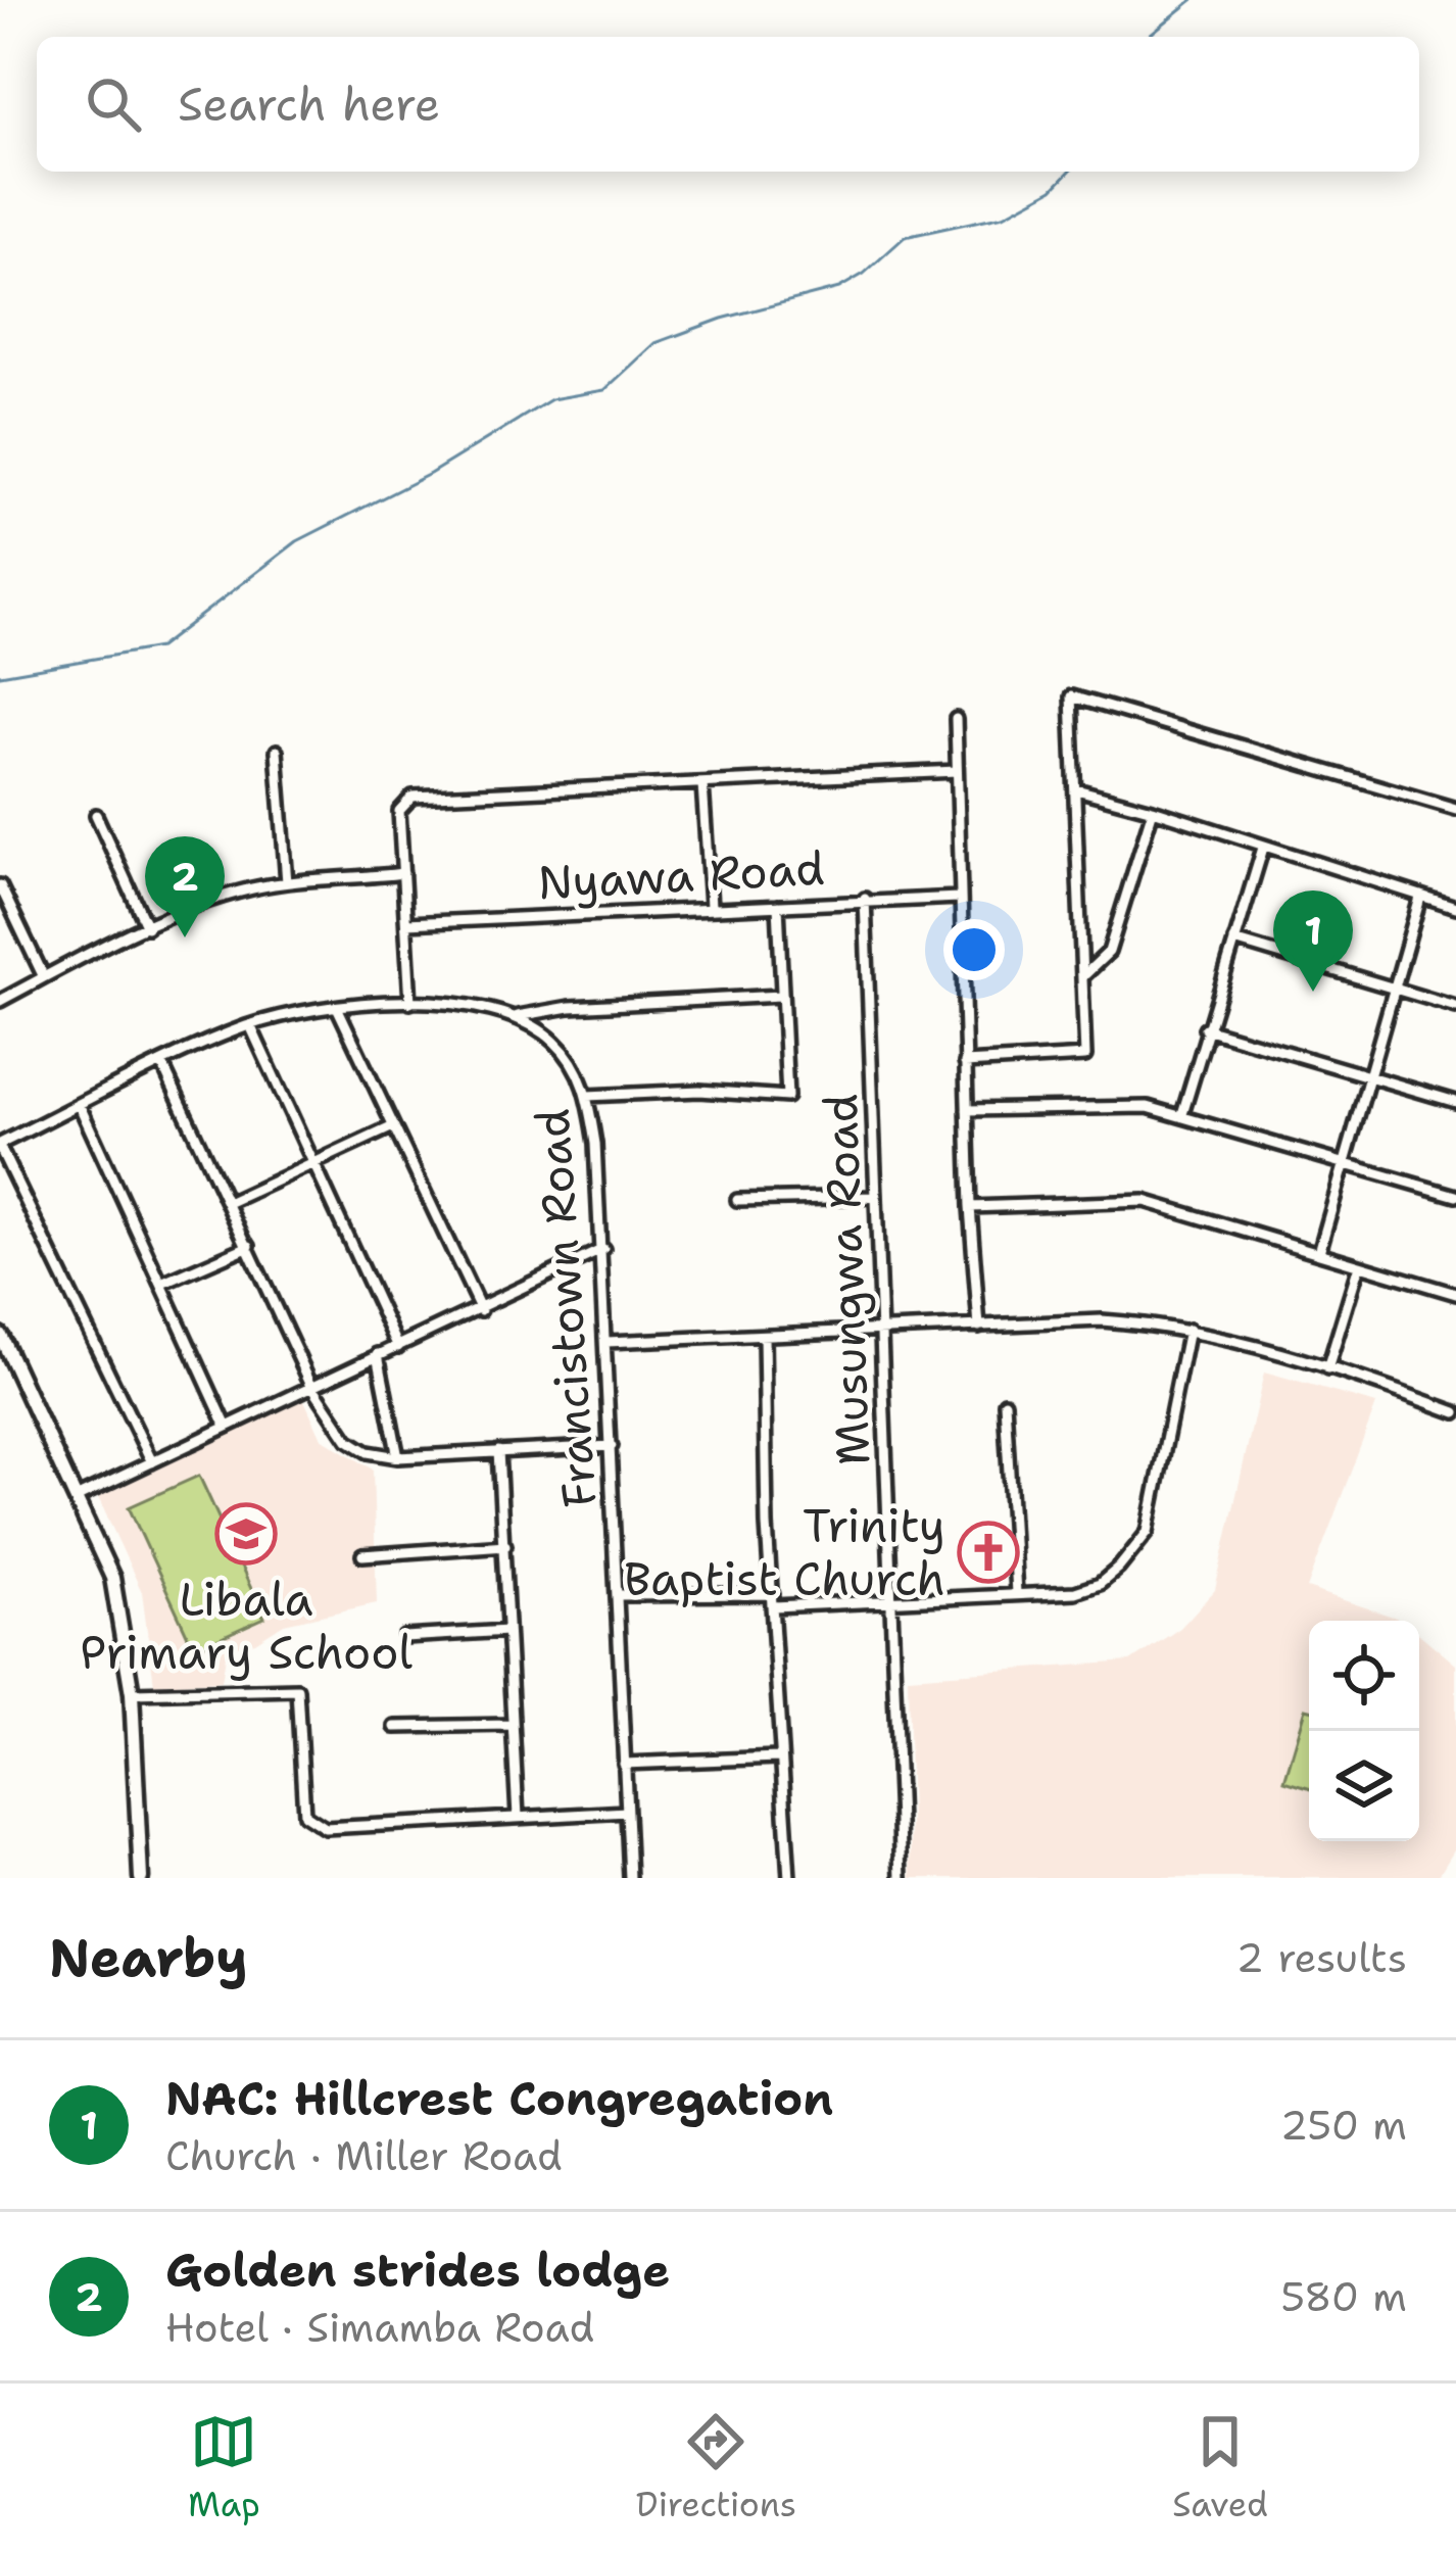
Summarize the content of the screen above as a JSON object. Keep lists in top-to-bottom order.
{
  "streets": {
    "street": ["Nyawa Road", "Musungwa Road", "Francistown Road"]
  },
  "crossings": [
    ["Nyawa Road", "Musungwa Road"]
  ],
  "places": {
    "school or university": ["Libala Primary School"],
    "church": ["Trinity Baptist Church"]
  },
  "page": {
    "search": "Search here",
    "pins": ["2", "1"],
    "heading": ["Nearby", "2 results"],
    "list": [
      {
        "mark": "1",
        "name": "NAC: Hillcrest Congregation",
        "note": "Church · Miller Road",
        "value": "250 m"
      },
      {
        "mark": "2",
        "name": "Golden strides lodge",
        "note": "Hotel · Simamba Road",
        "value": "580 m"
      }
    ],
    "nav": ["Map", "Directions", "Saved"]
  }
}
